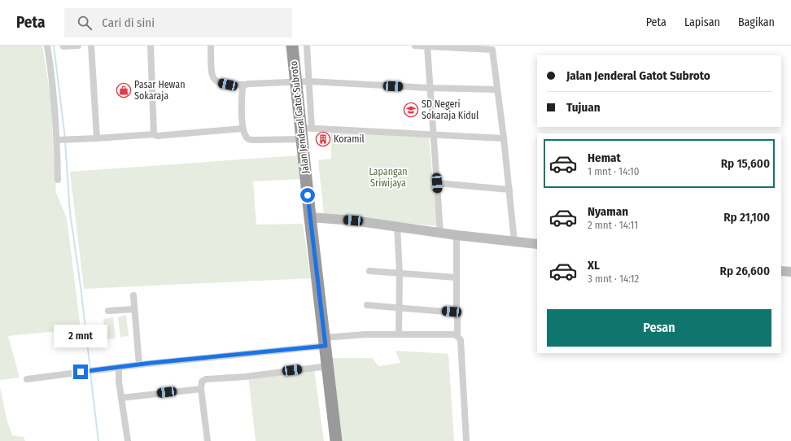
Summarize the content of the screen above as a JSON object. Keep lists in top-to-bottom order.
{
  "streets": {
    "highway": ["Jalan Jenderal Gatot Subroto"]
  },
  "parks": ["Lapangan Sriwijaya"],
  "places": {
    "shop": ["Pasar Hewan Sokaraja"],
    "school or university": ["SD Negeri Sokaraja Kidul"],
    "building": ["Koramil"]
  },
  "page": {
    "header": "Peta",
    "search": "Cari di sini",
    "nav": ["Peta", "Lapisan", "Bagikan"],
    "banner": ["Jalan Jenderal Gatot Subroto", "Tujuan"],
    "list": [
      {
        "name": "Hemat",
        "note": "1 mnt · 14:10",
        "value": "Rp 15,600"
      },
      {
        "name": "Nyaman",
        "note": "2 mnt · 14:11",
        "value": "Rp 21,100"
      },
      {
        "name": "XL",
        "note": "3 mnt · 14:12",
        "value": "Rp 26,600"
      }
    ],
    "buttons": "Pesan",
    "bubble": "2 mnt"
  }
}
